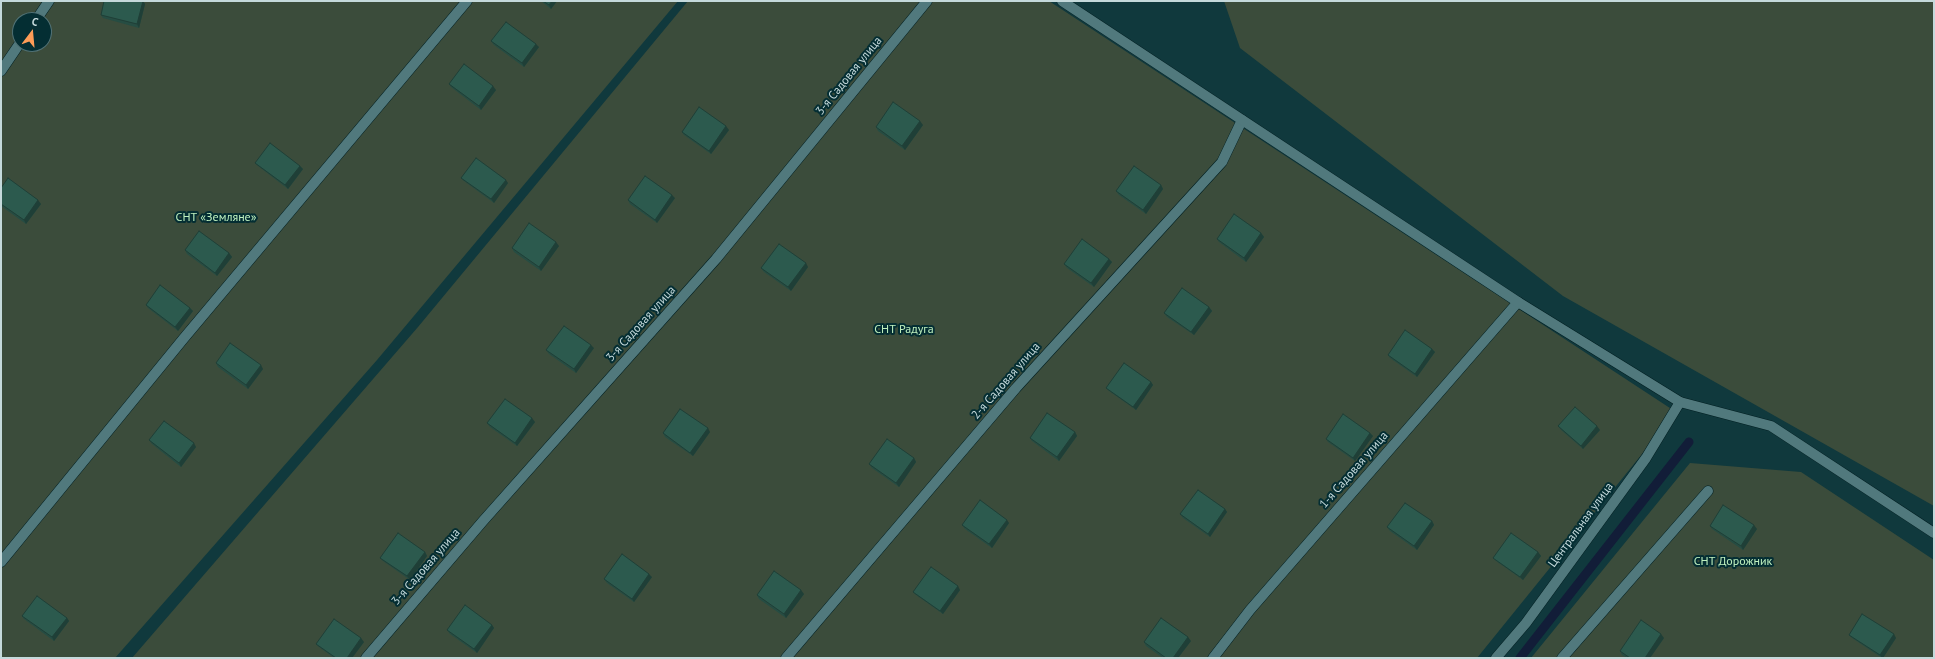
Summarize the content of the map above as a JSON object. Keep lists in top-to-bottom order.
{
  "streets": {
    "street": [
      "3-я Садовая улица",
      "2-я Садовая улица",
      "1-я Садовая улица",
      "Центральная улица"
    ]
  },
  "parks": ["СНТ «Земляне»", "СНТ Радуга", "СНТ Дорожник"],
  "north": "top"
}
